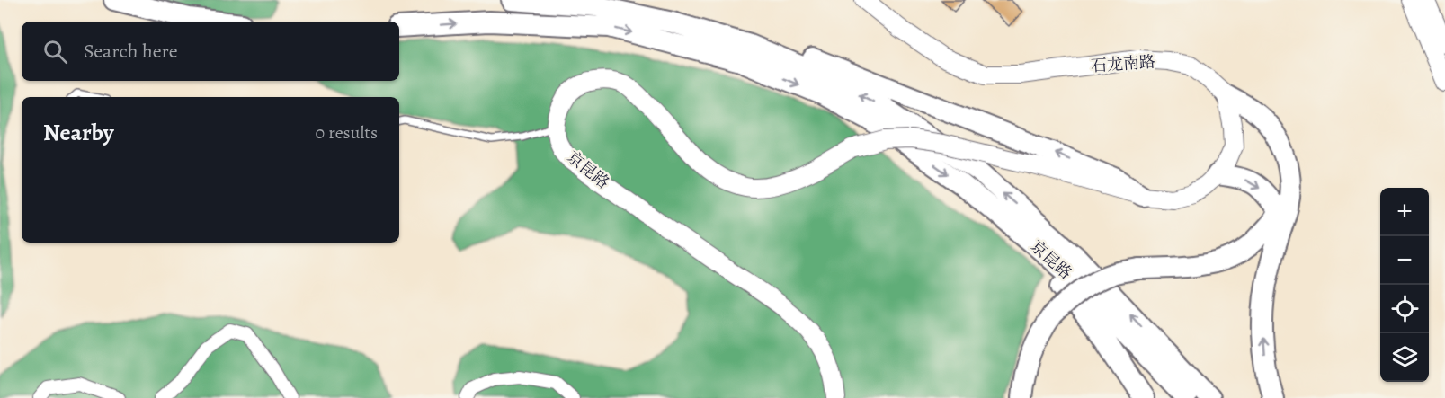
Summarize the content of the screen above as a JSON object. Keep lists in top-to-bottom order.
{
  "streets": {
    "highway": ["京昆路"],
    "main road": ["石龙南路"]
  },
  "page": {
    "search": "Search here",
    "heading": ["Nearby", "0 results"],
    "map_buttons": ["+", "−"]
  }
}
